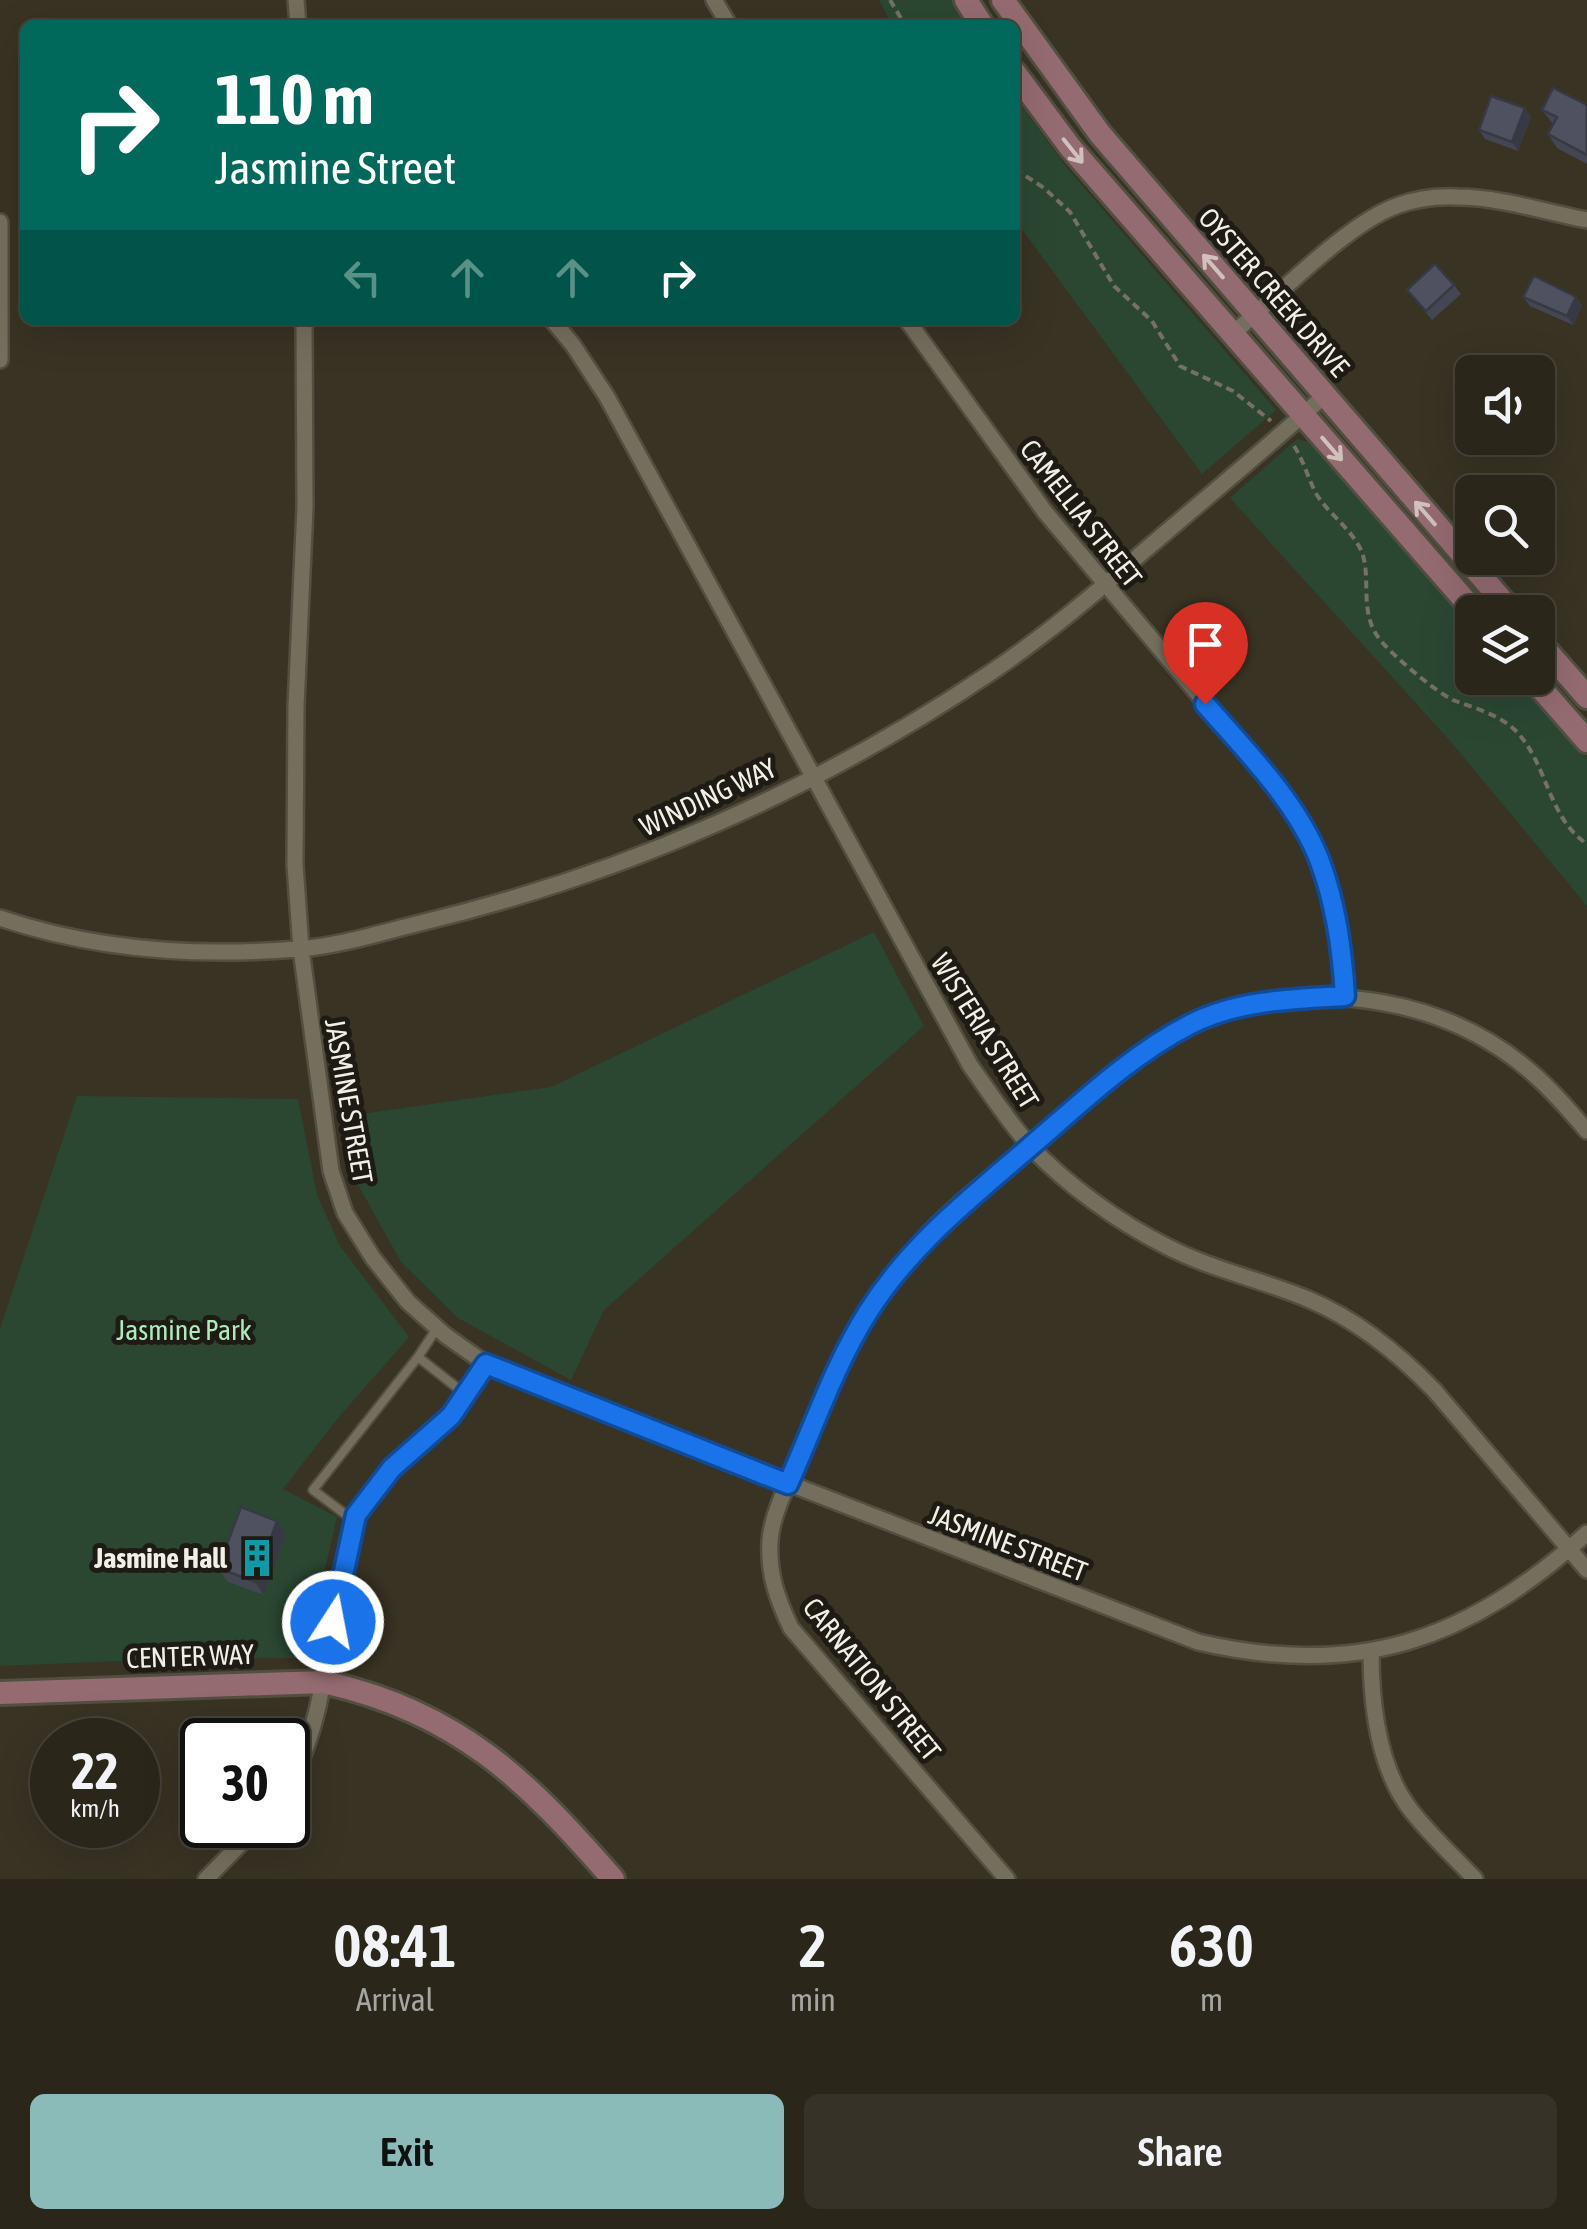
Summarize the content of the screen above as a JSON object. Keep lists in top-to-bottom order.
{
  "streets": {
    "main road": ["OYSTER CREEK DRIVE", "CENTER WAY"],
    "street": [
      "CAMELLIA STREET",
      "WINDING WAY",
      "WISTERIA STREET",
      "JASMINE STREET",
      "CARNATION STREET"
    ]
  },
  "crossings": [
    ["OYSTER CREEK DRIVE", "WINDING WAY"],
    ["CAMELLIA STREET", "WINDING WAY"],
    ["CAMELLIA STREET", "CARNATION STREET"],
    ["WINDING WAY", "WISTERIA STREET"],
    ["WINDING WAY", "JASMINE STREET"],
    ["WISTERIA STREET", "JASMINE STREET"],
    ["WISTERIA STREET", "CARNATION STREET"],
    ["JASMINE STREET", "CARNATION STREET"]
  ],
  "parks": ["Jasmine Park"],
  "places": {
    "building": ["Jasmine Hall"]
  },
  "page": {
    "turn": ["110 m", "Jasmine Street"],
    "speed": "22 km/h",
    "limit": "30",
    "eta": [
      "08:41",
      "Arrival",
      "2",
      "min",
      "630",
      "m"
    ],
    "buttons": ["Exit", "Share"]
  }
}
